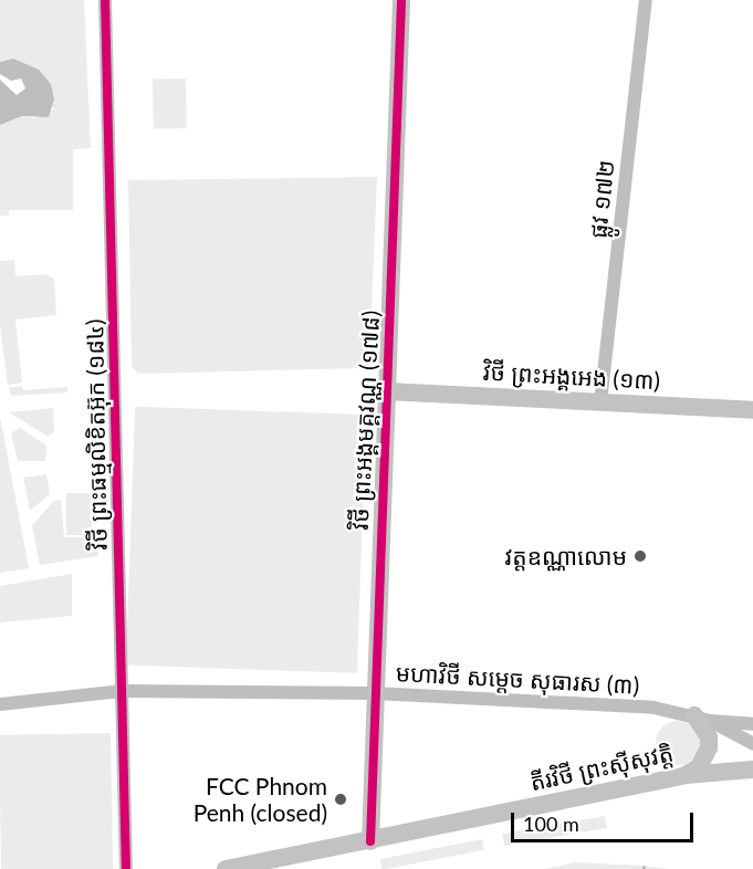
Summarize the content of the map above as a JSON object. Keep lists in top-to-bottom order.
{
  "streets": {
    "street": [
      "ផ្លូវ ១៧២",
      "វិថី ព្រះអង្គអេង (១៣)",
      "វិថី ព្រះអង្គមគ្គវណ្ណ (១៧៨)",
      "វិថី ព្រះធម្មលិខិតអ៊ុក (១៨៤)",
      "មហាវិថី សម្តេច សុធារស (៣)",
      "តីរវិថី ព្រះស៊ីសុវត្តិ"
    ]
  },
  "crossings": [
    ["ផ្លូវ ១៧២", "វិថី ព្រះអង្គអេង (១៣)"],
    ["វិថី ព្រះអង្គអេង (១៣)", "វិថី ព្រះអង្គមគ្គវណ្ណ (១៧៨)"],
    ["វិថី ព្រះអង្គមគ្គវណ្ណ (១៧៨)", "មហាវិថី សម្តេច សុធារស (៣)"],
    ["វិថី ព្រះអង្គមគ្គវណ្ណ (១៧៨)", "តីរវិថី ព្រះស៊ីសុវត្តិ"],
    ["វិថី ព្រះធម្មលិខិតអ៊ុក (១៨៤)", "មហាវិថី សម្តេច សុធារស (៣)"]
  ],
  "places": ["វត្តឧណ្ណាលោម", "FCC Phnom Penh (closed)"],
  "scale_bar": "100 m"
}
